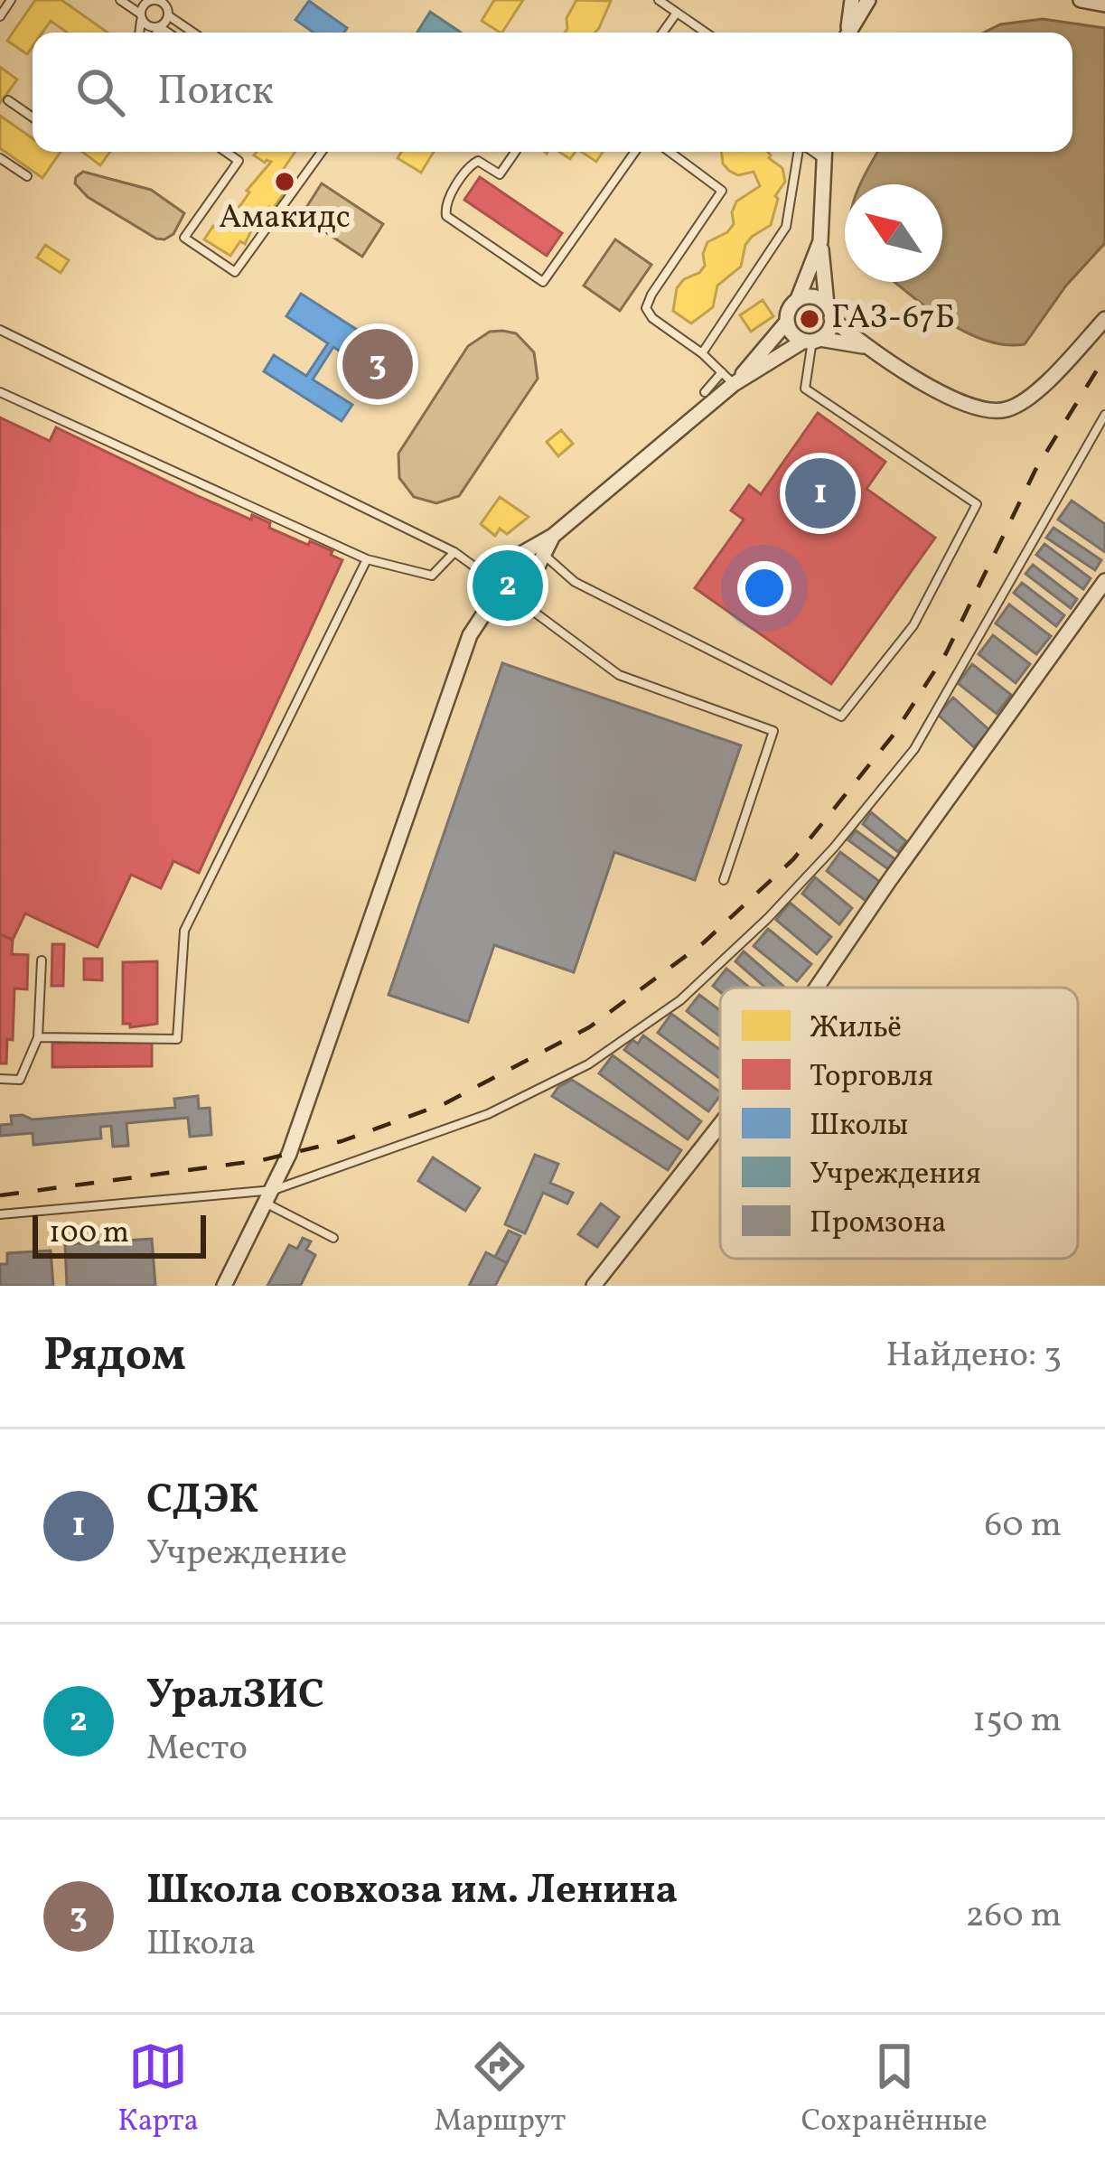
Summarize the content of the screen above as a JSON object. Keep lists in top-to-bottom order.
{
  "places": ["Амакидс", "ГАЗ-67Б"],
  "legend": [
    "Жильё",
    "Торговля",
    "Школы",
    "Учреждения",
    "Промзона"
  ],
  "scale_bar": "100 m",
  "north": "top left",
  "page": {
    "search": "Поиск",
    "pins": ["3", "1", "2"],
    "scale": "100 m",
    "heading": ["Рядом", "Найдено: 3"],
    "list": [
      {
        "mark": "1",
        "name": "СДЭК",
        "note": "Учреждение",
        "value": "60 m"
      },
      {
        "mark": "2",
        "name": "УралЗИС",
        "note": "Место",
        "value": "150 m"
      },
      {
        "mark": "3",
        "name": "Школа совхоза им. Ленина",
        "note": "Школа",
        "value": "260 m"
      }
    ],
    "nav": ["Карта", "Маршрут", "Сохранённые"]
  }
}
